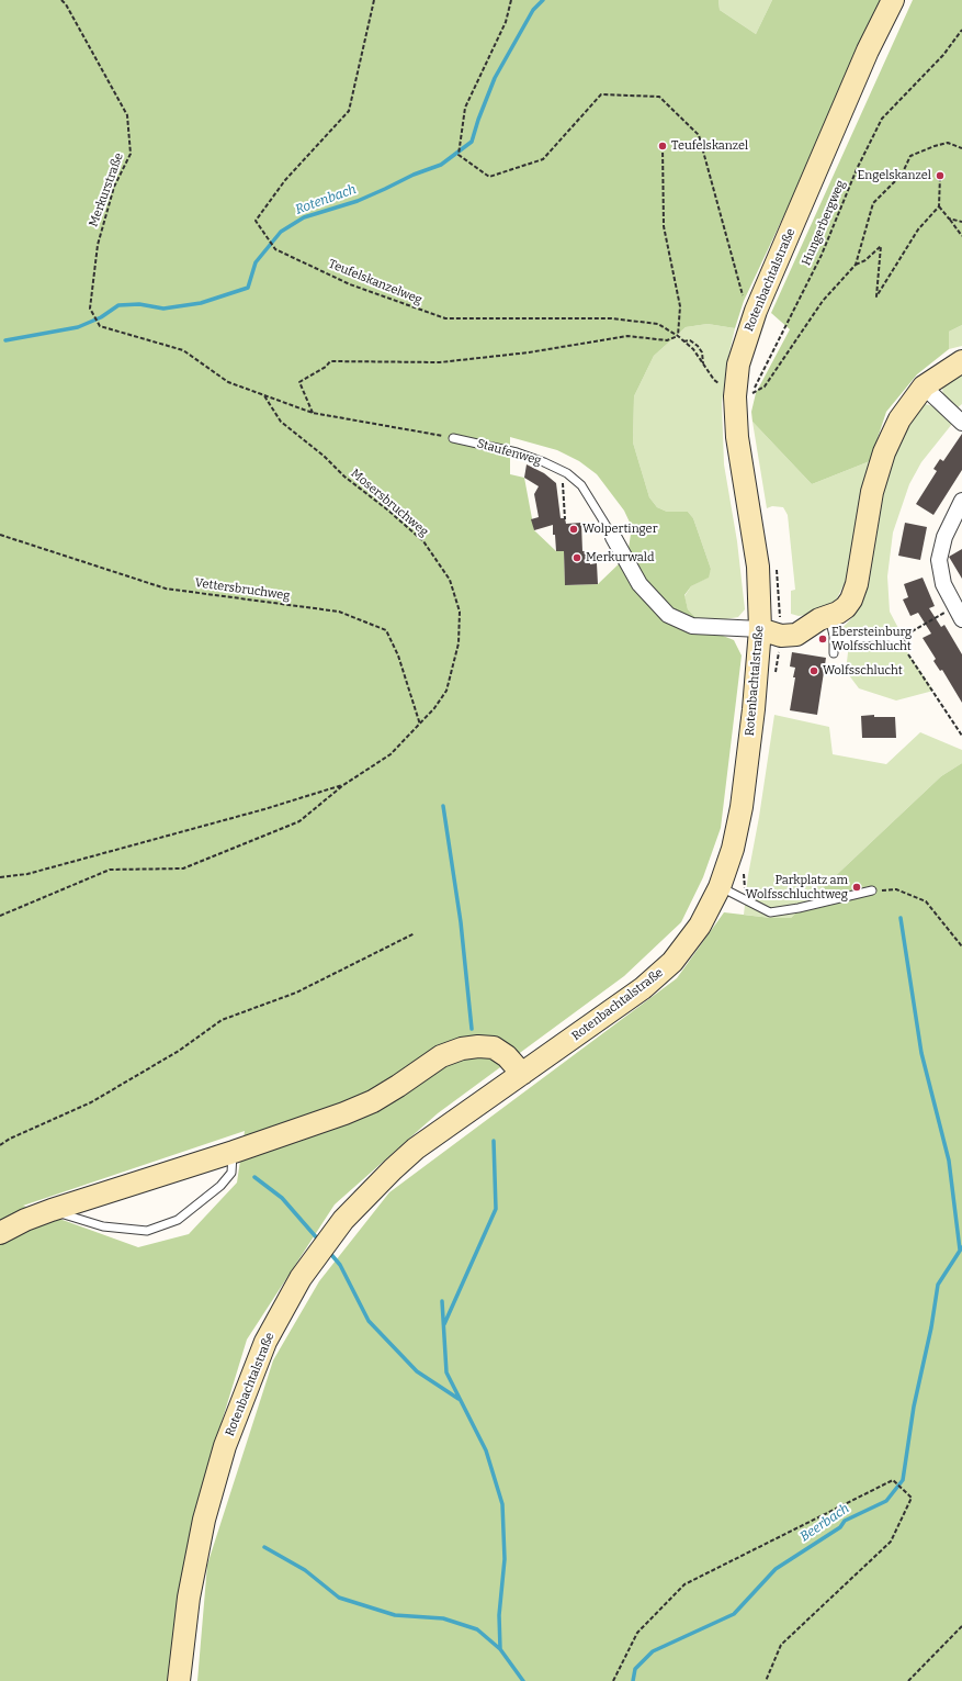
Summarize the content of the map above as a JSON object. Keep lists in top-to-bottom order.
{
  "streets": {
    "main road": ["Rotenbachtalstraße"],
    "street": ["Staufenweg"],
    "path": [
      "Merkurstraße",
      "Hungerbergweg",
      "Teufelskanzelweg",
      "Mosersbruchweg",
      "Vettersbruchweg"
    ]
  },
  "crossings": [
    ["Merkurstraße", "Mosersbruchweg"],
    ["Hungerbergweg", "Rotenbachtalstraße"],
    ["Hungerbergweg", "Teufelskanzelweg"],
    ["Rotenbachtalstraße", "Teufelskanzelweg"],
    ["Rotenbachtalstraße", "Staufenweg"],
    ["Mosersbruchweg", "Vettersbruchweg"]
  ],
  "water": ["Rotenbach", "Beerbach"],
  "places": [
    "Teufelskanzel",
    "Engelskanzel",
    "Wolpertinger",
    "Merkurwald",
    "Ebersteinburg Wolfsschlucht",
    "Wolfsschlucht",
    "Parkplatz am Wolfsschluchtweg"
  ]
}
